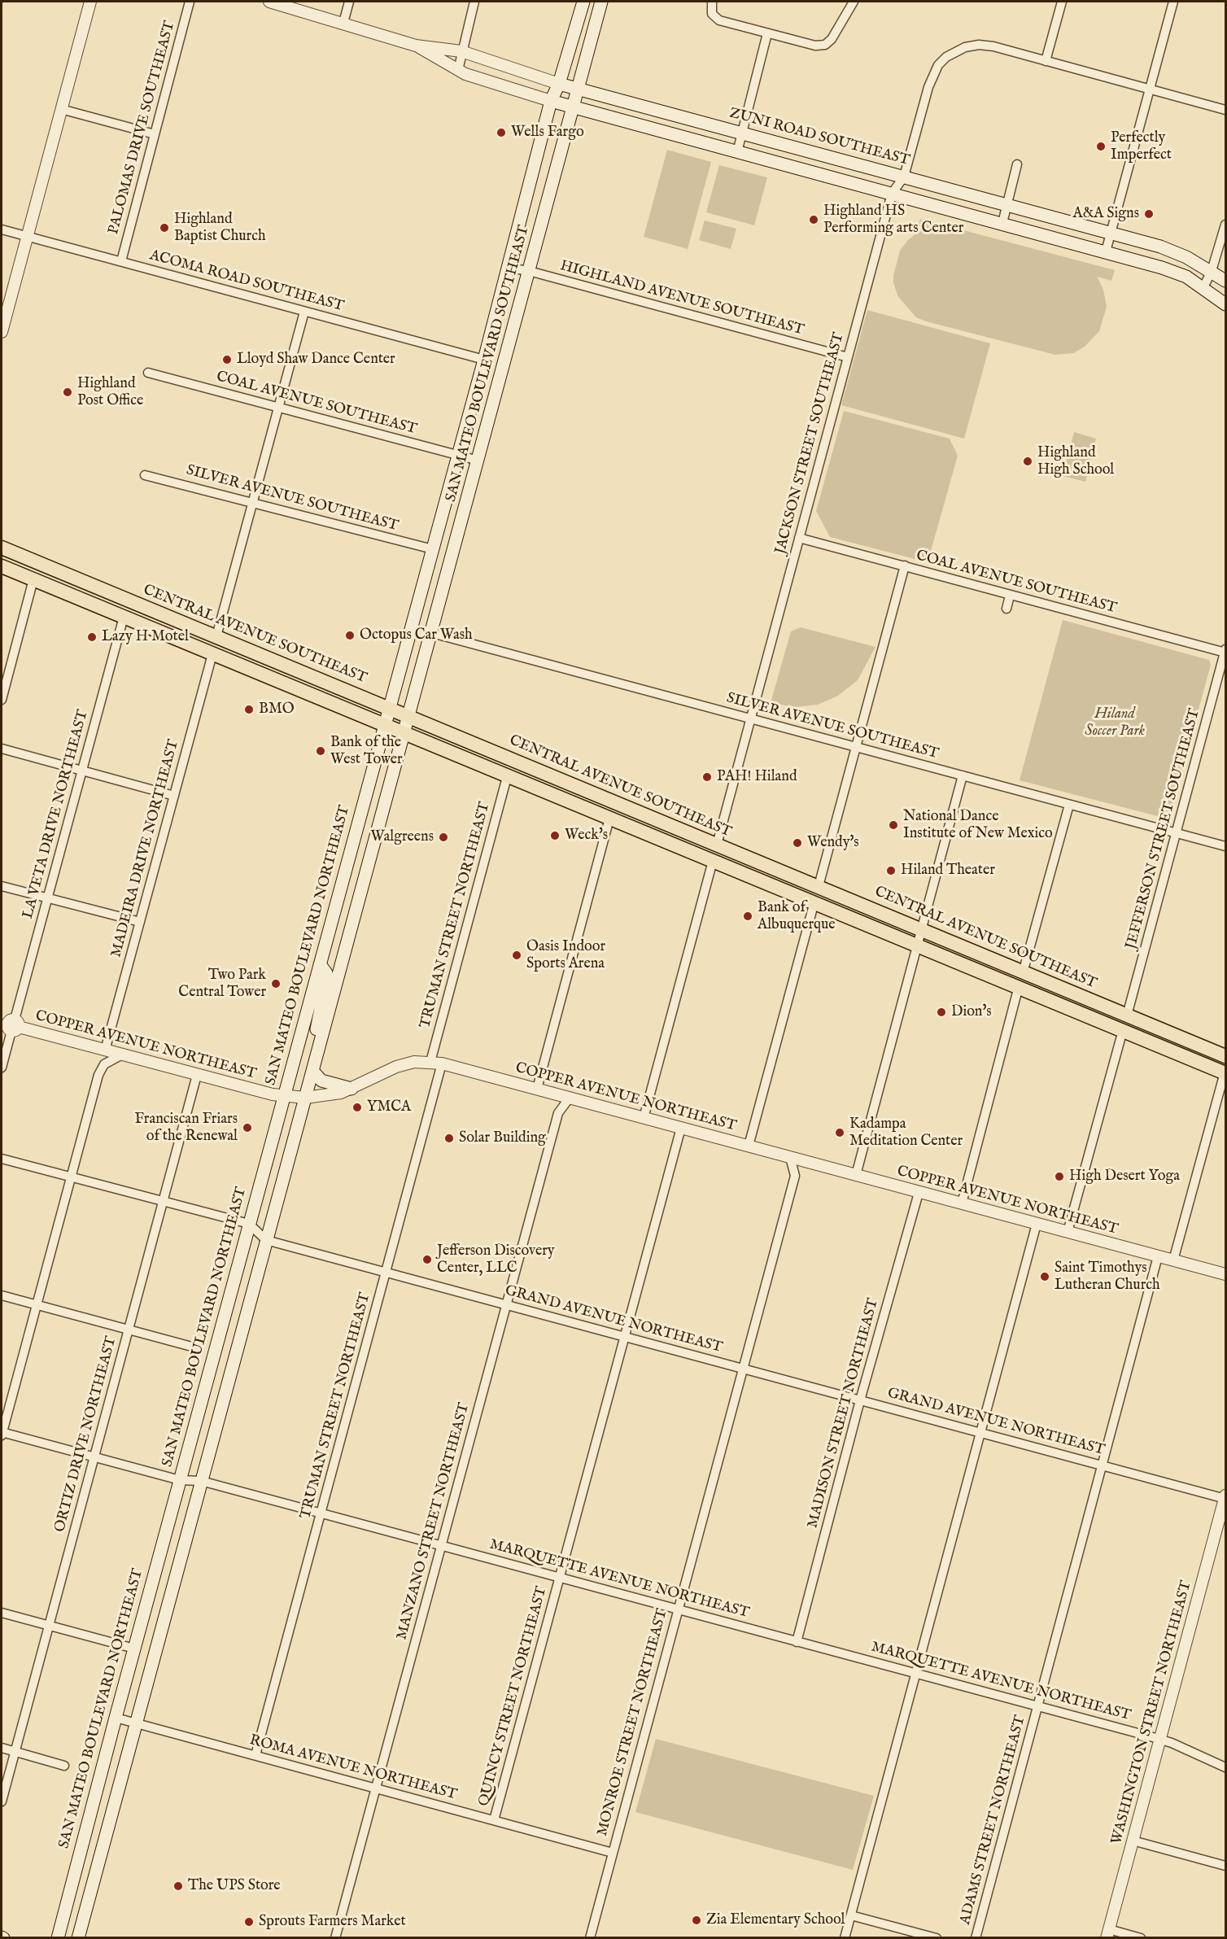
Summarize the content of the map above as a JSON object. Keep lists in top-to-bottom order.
{
  "streets": {
    "main road": [
      "ZUNI ROAD SOUTHEAST",
      "SAN MATEO BOULEVARD SOUTHEAST",
      "CENTRAL AVENUE SOUTHEAST",
      "SAN MATEO BOULEVARD NORTHEAST"
    ],
    "street": [
      "PALOMAS DRIVE SOUTHEAST",
      "ACOMA ROAD SOUTHEAST",
      "HIGHLAND AVENUE SOUTHEAST",
      "COAL AVENUE SOUTHEAST",
      "JACKSON STREET SOUTHEAST",
      "SILVER AVENUE SOUTHEAST",
      "LA VETA DRIVE NORTHEAST",
      "JEFFERSON STREET SOUTHEAST",
      "MADEIRA DRIVE NORTHEAST",
      "TRUMAN STREET NORTHEAST",
      "COPPER AVENUE NORTHEAST",
      "GRAND AVENUE NORTHEAST",
      "MADISON STREET NORTHEAST",
      "ORTIZ DRIVE NORTHEAST",
      "MANZANO STREET NORTHEAST",
      "MARQUETTE AVENUE NORTHEAST",
      "QUINCY STREET NORTHEAST",
      "WASHINGTON STREET NORTHEAST",
      "MONROE STREET NORTHEAST",
      "ROMA AVENUE NORTHEAST",
      "ADAMS STREET NORTHEAST"
    ]
  },
  "crossings": [
    ["PALOMAS DRIVE SOUTHEAST", "ACOMA ROAD SOUTHEAST"],
    ["ZUNI ROAD SOUTHEAST", "SAN MATEO BOULEVARD SOUTHEAST"],
    ["ZUNI ROAD SOUTHEAST", "JACKSON STREET SOUTHEAST"],
    ["ACOMA ROAD SOUTHEAST", "SAN MATEO BOULEVARD SOUTHEAST"],
    ["HIGHLAND AVENUE SOUTHEAST", "SAN MATEO BOULEVARD SOUTHEAST"],
    ["HIGHLAND AVENUE SOUTHEAST", "JACKSON STREET SOUTHEAST"],
    ["SAN MATEO BOULEVARD SOUTHEAST", "COAL AVENUE SOUTHEAST"],
    ["SAN MATEO BOULEVARD SOUTHEAST", "SILVER AVENUE SOUTHEAST"],
    ["SAN MATEO BOULEVARD SOUTHEAST", "CENTRAL AVENUE SOUTHEAST"],
    ["SAN MATEO BOULEVARD SOUTHEAST", "SAN MATEO BOULEVARD NORTHEAST"],
    ["COAL AVENUE SOUTHEAST", "JACKSON STREET SOUTHEAST"],
    ["COAL AVENUE SOUTHEAST", "JEFFERSON STREET SOUTHEAST"],
    ["JACKSON STREET SOUTHEAST", "SILVER AVENUE SOUTHEAST"],
    ["JACKSON STREET SOUTHEAST", "CENTRAL AVENUE SOUTHEAST"],
    ["SILVER AVENUE SOUTHEAST", "JEFFERSON STREET SOUTHEAST"],
    ["CENTRAL AVENUE SOUTHEAST", "JEFFERSON STREET SOUTHEAST"],
    ["LA VETA DRIVE NORTHEAST", "COPPER AVENUE NORTHEAST"],
    ["MADEIRA DRIVE NORTHEAST", "COPPER AVENUE NORTHEAST"],
    ["TRUMAN STREET NORTHEAST", "COPPER AVENUE NORTHEAST"],
    ["TRUMAN STREET NORTHEAST", "GRAND AVENUE NORTHEAST"],
    ["TRUMAN STREET NORTHEAST", "MARQUETTE AVENUE NORTHEAST"],
    ["TRUMAN STREET NORTHEAST", "ROMA AVENUE NORTHEAST"],
    ["SAN MATEO BOULEVARD NORTHEAST", "COPPER AVENUE NORTHEAST"],
    ["SAN MATEO BOULEVARD NORTHEAST", "GRAND AVENUE NORTHEAST"],
    ["SAN MATEO BOULEVARD NORTHEAST", "MARQUETTE AVENUE NORTHEAST"],
    ["SAN MATEO BOULEVARD NORTHEAST", "ROMA AVENUE NORTHEAST"],
    ["COPPER AVENUE NORTHEAST", "MADISON STREET NORTHEAST"],
    ["COPPER AVENUE NORTHEAST", "ORTIZ DRIVE NORTHEAST"],
    ["COPPER AVENUE NORTHEAST", "MANZANO STREET NORTHEAST"],
    ["COPPER AVENUE NORTHEAST", "QUINCY STREET NORTHEAST"],
    ["COPPER AVENUE NORTHEAST", "MONROE STREET NORTHEAST"],
    ["COPPER AVENUE NORTHEAST", "ADAMS STREET NORTHEAST"],
    ["GRAND AVENUE NORTHEAST", "MADISON STREET NORTHEAST"],
    ["GRAND AVENUE NORTHEAST", "ORTIZ DRIVE NORTHEAST"],
    ["GRAND AVENUE NORTHEAST", "MANZANO STREET NORTHEAST"],
    ["GRAND AVENUE NORTHEAST", "QUINCY STREET NORTHEAST"],
    ["GRAND AVENUE NORTHEAST", "WASHINGTON STREET NORTHEAST"],
    ["GRAND AVENUE NORTHEAST", "MONROE STREET NORTHEAST"],
    ["GRAND AVENUE NORTHEAST", "ADAMS STREET NORTHEAST"],
    ["MADISON STREET NORTHEAST", "MARQUETTE AVENUE NORTHEAST"],
    ["ORTIZ DRIVE NORTHEAST", "MARQUETTE AVENUE NORTHEAST"],
    ["MANZANO STREET NORTHEAST", "MARQUETTE AVENUE NORTHEAST"],
    ["MANZANO STREET NORTHEAST", "ROMA AVENUE NORTHEAST"],
    ["MARQUETTE AVENUE NORTHEAST", "QUINCY STREET NORTHEAST"],
    ["MARQUETTE AVENUE NORTHEAST", "WASHINGTON STREET NORTHEAST"],
    ["MARQUETTE AVENUE NORTHEAST", "MONROE STREET NORTHEAST"],
    ["MARQUETTE AVENUE NORTHEAST", "ADAMS STREET NORTHEAST"],
    ["QUINCY STREET NORTHEAST", "ROMA AVENUE NORTHEAST"],
    ["MONROE STREET NORTHEAST", "ROMA AVENUE NORTHEAST"]
  ],
  "parks": ["Hiland Soccer Park"],
  "places": [
    "Wells Fargo",
    "Perfectly Imperfect",
    "A&A Signs",
    "Highland HS Performing arts Center",
    "Highland Baptist Church",
    "Lloyd Shaw Dance Center",
    "Highland Post Office",
    "Highland High School",
    "Octopus Car Wash",
    "Lazy H Motel",
    "BMO",
    "Bank of the West Tower",
    "PAH! Hiland",
    "National Dance Institute of New Mexico",
    "Weck's",
    "Walgreens",
    "Wendy's",
    "Hiland Theater",
    "Bank of Albuquerque",
    "Oasis Indoor Sports Arena",
    "Two Park Central Tower",
    "Dion's",
    "YMCA",
    "Franciscan Friars of the Renewal",
    "Kadampa Meditation Center",
    "Solar Building",
    "High Desert Yoga",
    "Jefferson Discovery Center, LLC",
    "Saint Timothys Lutheran Church",
    "The UPS Store",
    "Zia Elementary School",
    "Sprouts Farmers Market"
  ]
}
